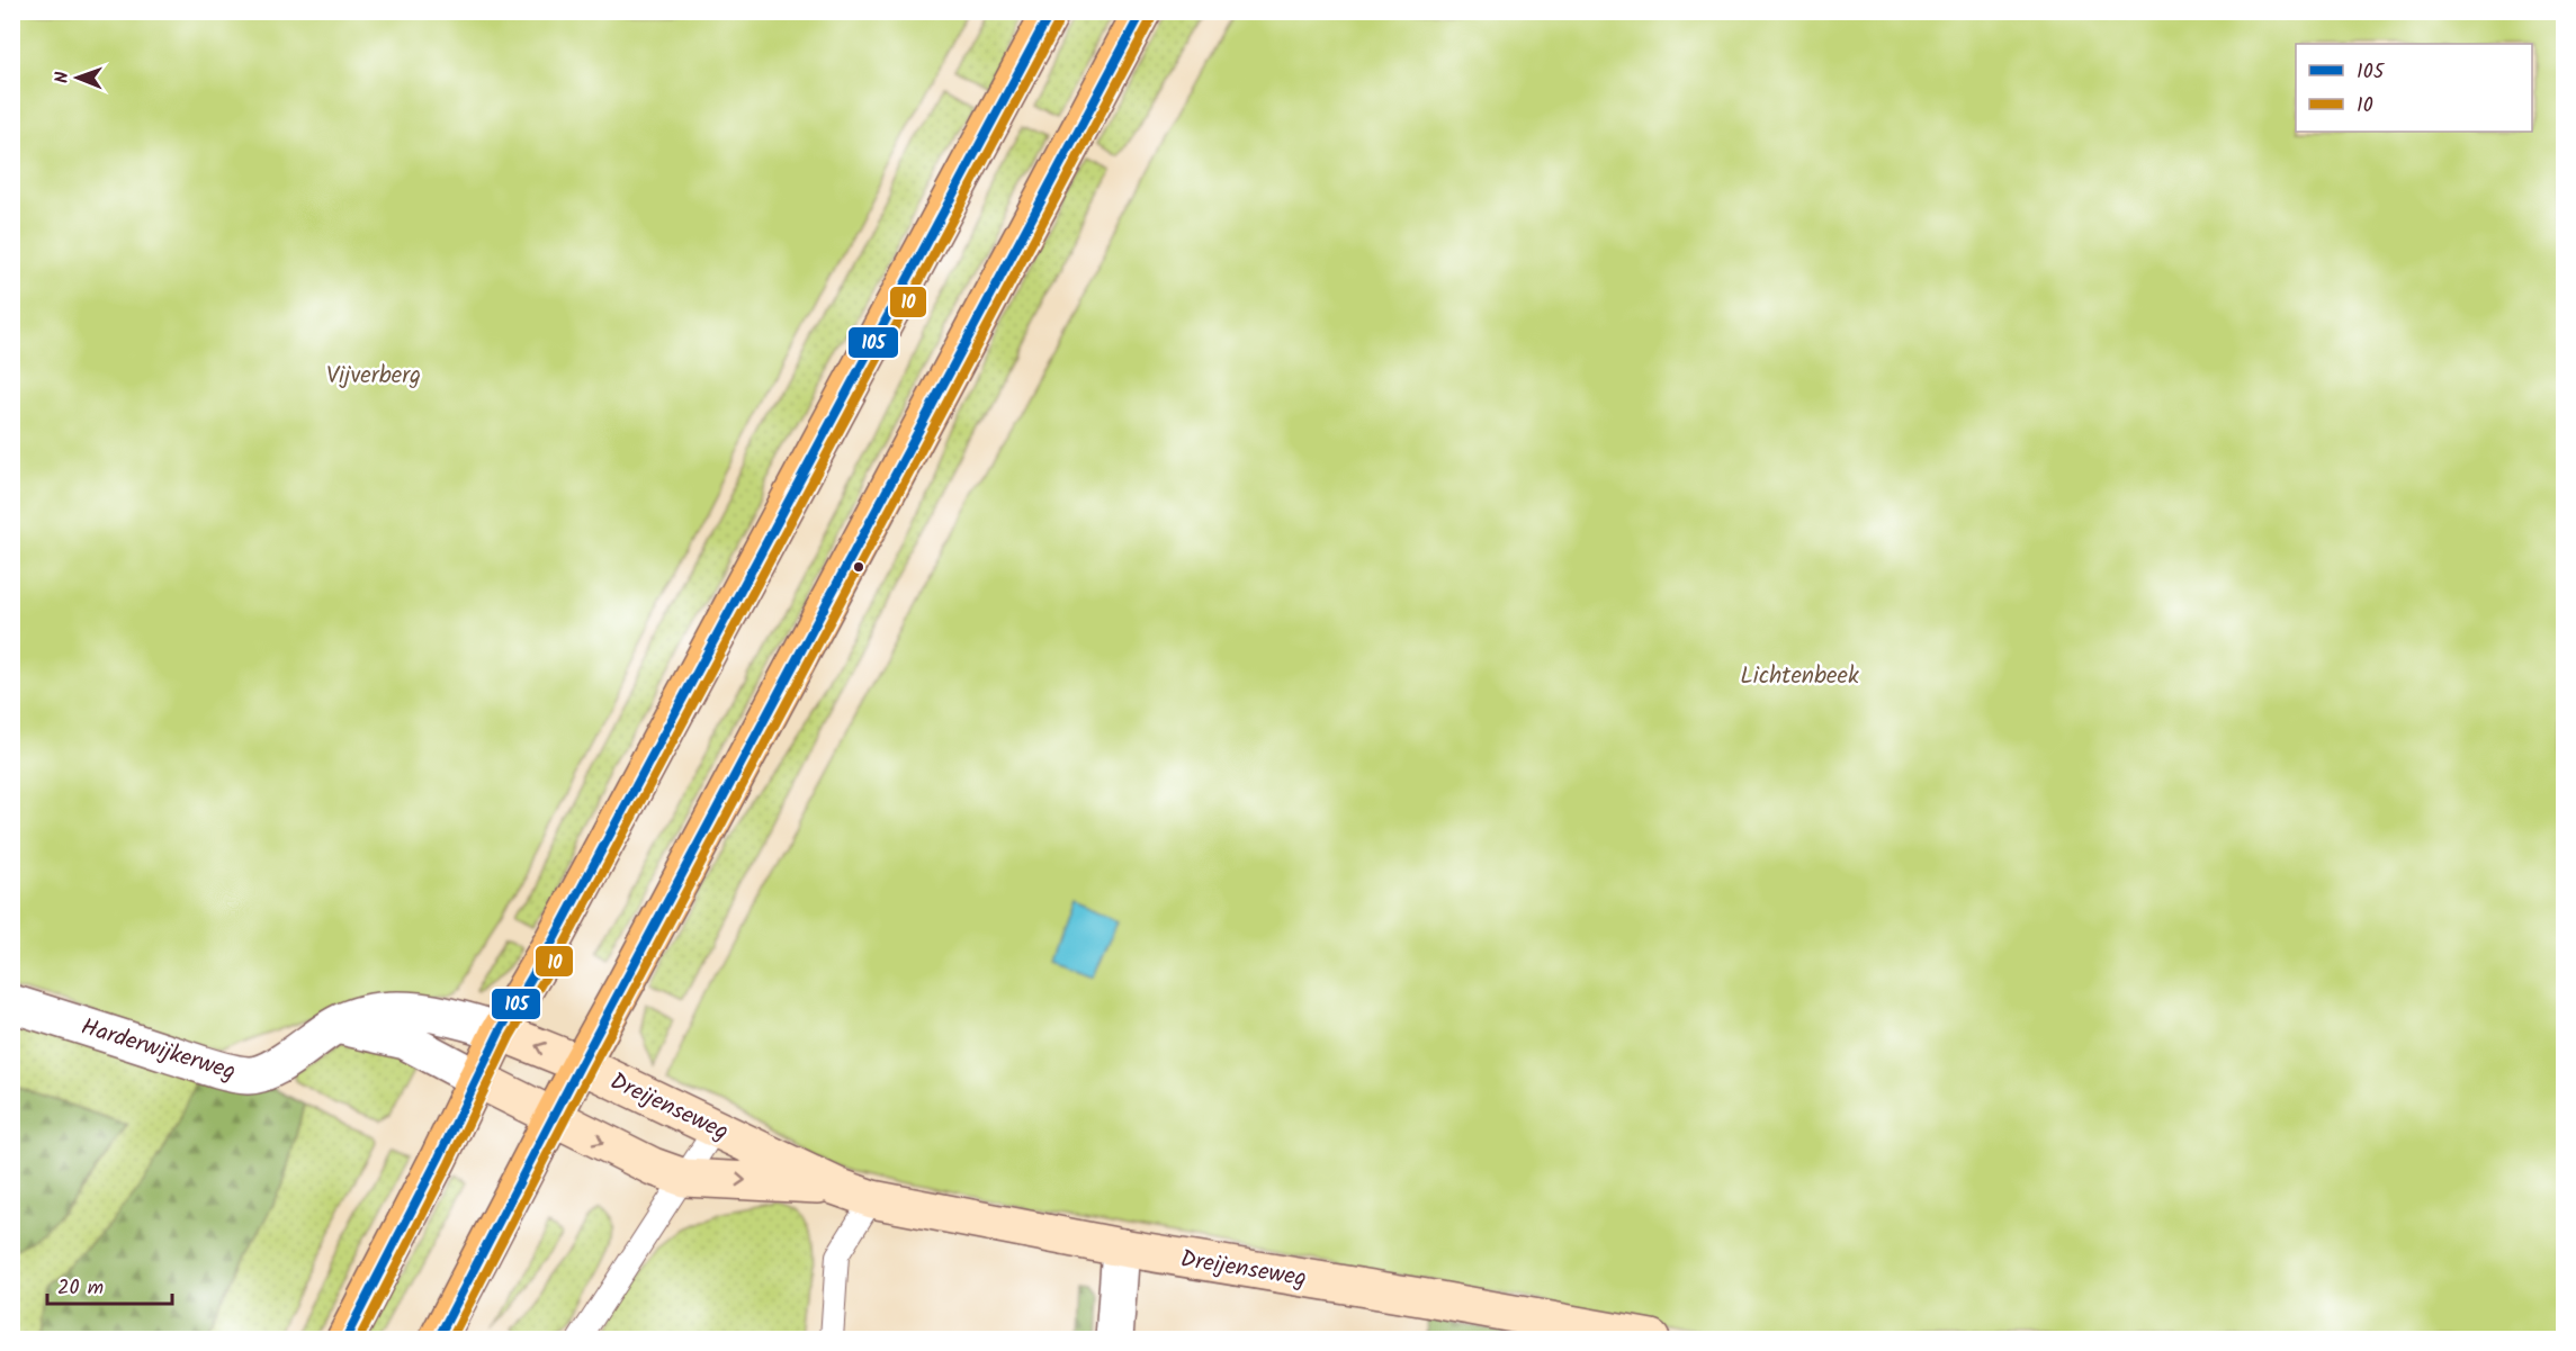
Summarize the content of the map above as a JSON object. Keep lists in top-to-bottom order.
{
  "streets": {
    "main road": ["Dreijenseweg"],
    "street": ["Harderwijkerweg"]
  },
  "crossings": [
    ["Harderwijkerweg", "Dreijenseweg"]
  ],
  "parks": ["Vijverberg", "Lichtenbeek"],
  "lines": ["transit line 105", "transit line 10"],
  "legend": ["105", "10"],
  "scale_bar": "20 m",
  "north": "left"
}
